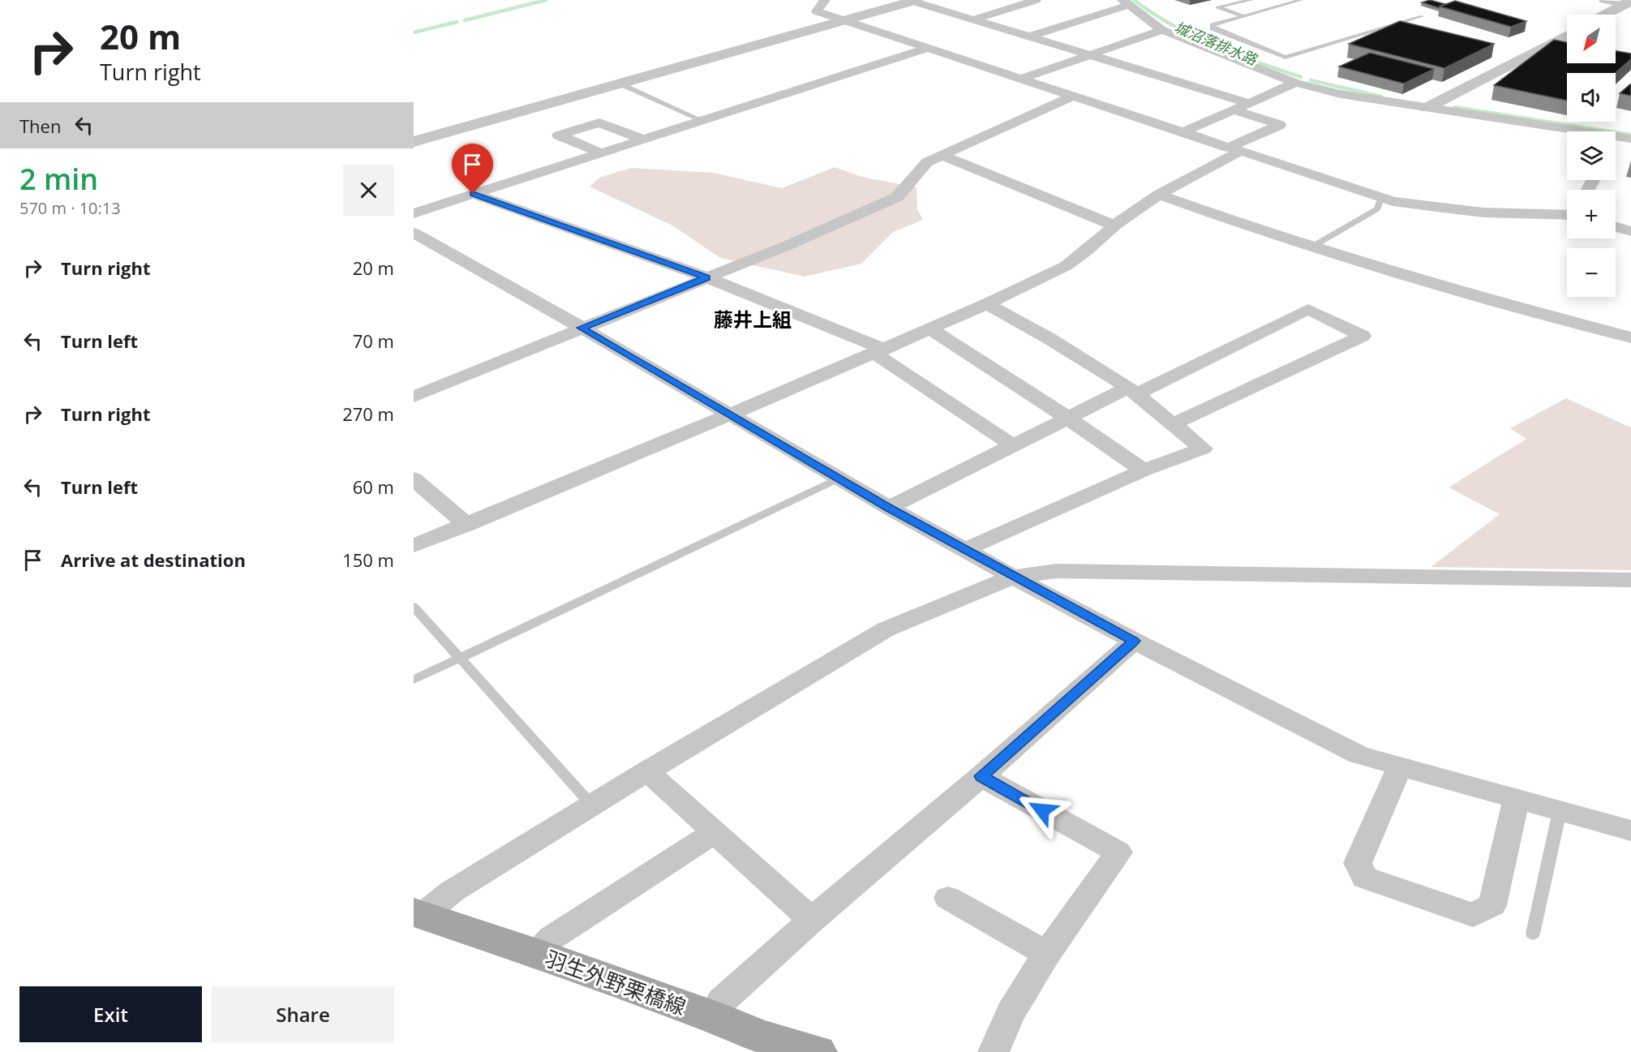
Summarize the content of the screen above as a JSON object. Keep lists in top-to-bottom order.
{
  "streets": {
    "main road": ["羽生外野栗橋線"]
  },
  "districts": ["藤井上組"],
  "water": ["城沼落排水路"],
  "north": "bottom left",
  "page": {
    "turn": ["20 m", "Turn right"],
    "map_buttons": ["+", "−"],
    "then": "Then",
    "heading": ["2 min", "570 m · 10:13"],
    "list": [
      {
        "name": "Turn right",
        "value": "20 m"
      },
      {
        "name": "Turn left",
        "value": "70 m"
      },
      {
        "name": "Turn right",
        "value": "270 m"
      },
      {
        "name": "Turn left",
        "value": "60 m"
      },
      {
        "name": "Arrive at destination",
        "value": "150 m"
      }
    ],
    "buttons": ["Exit", "Share"]
  }
}
